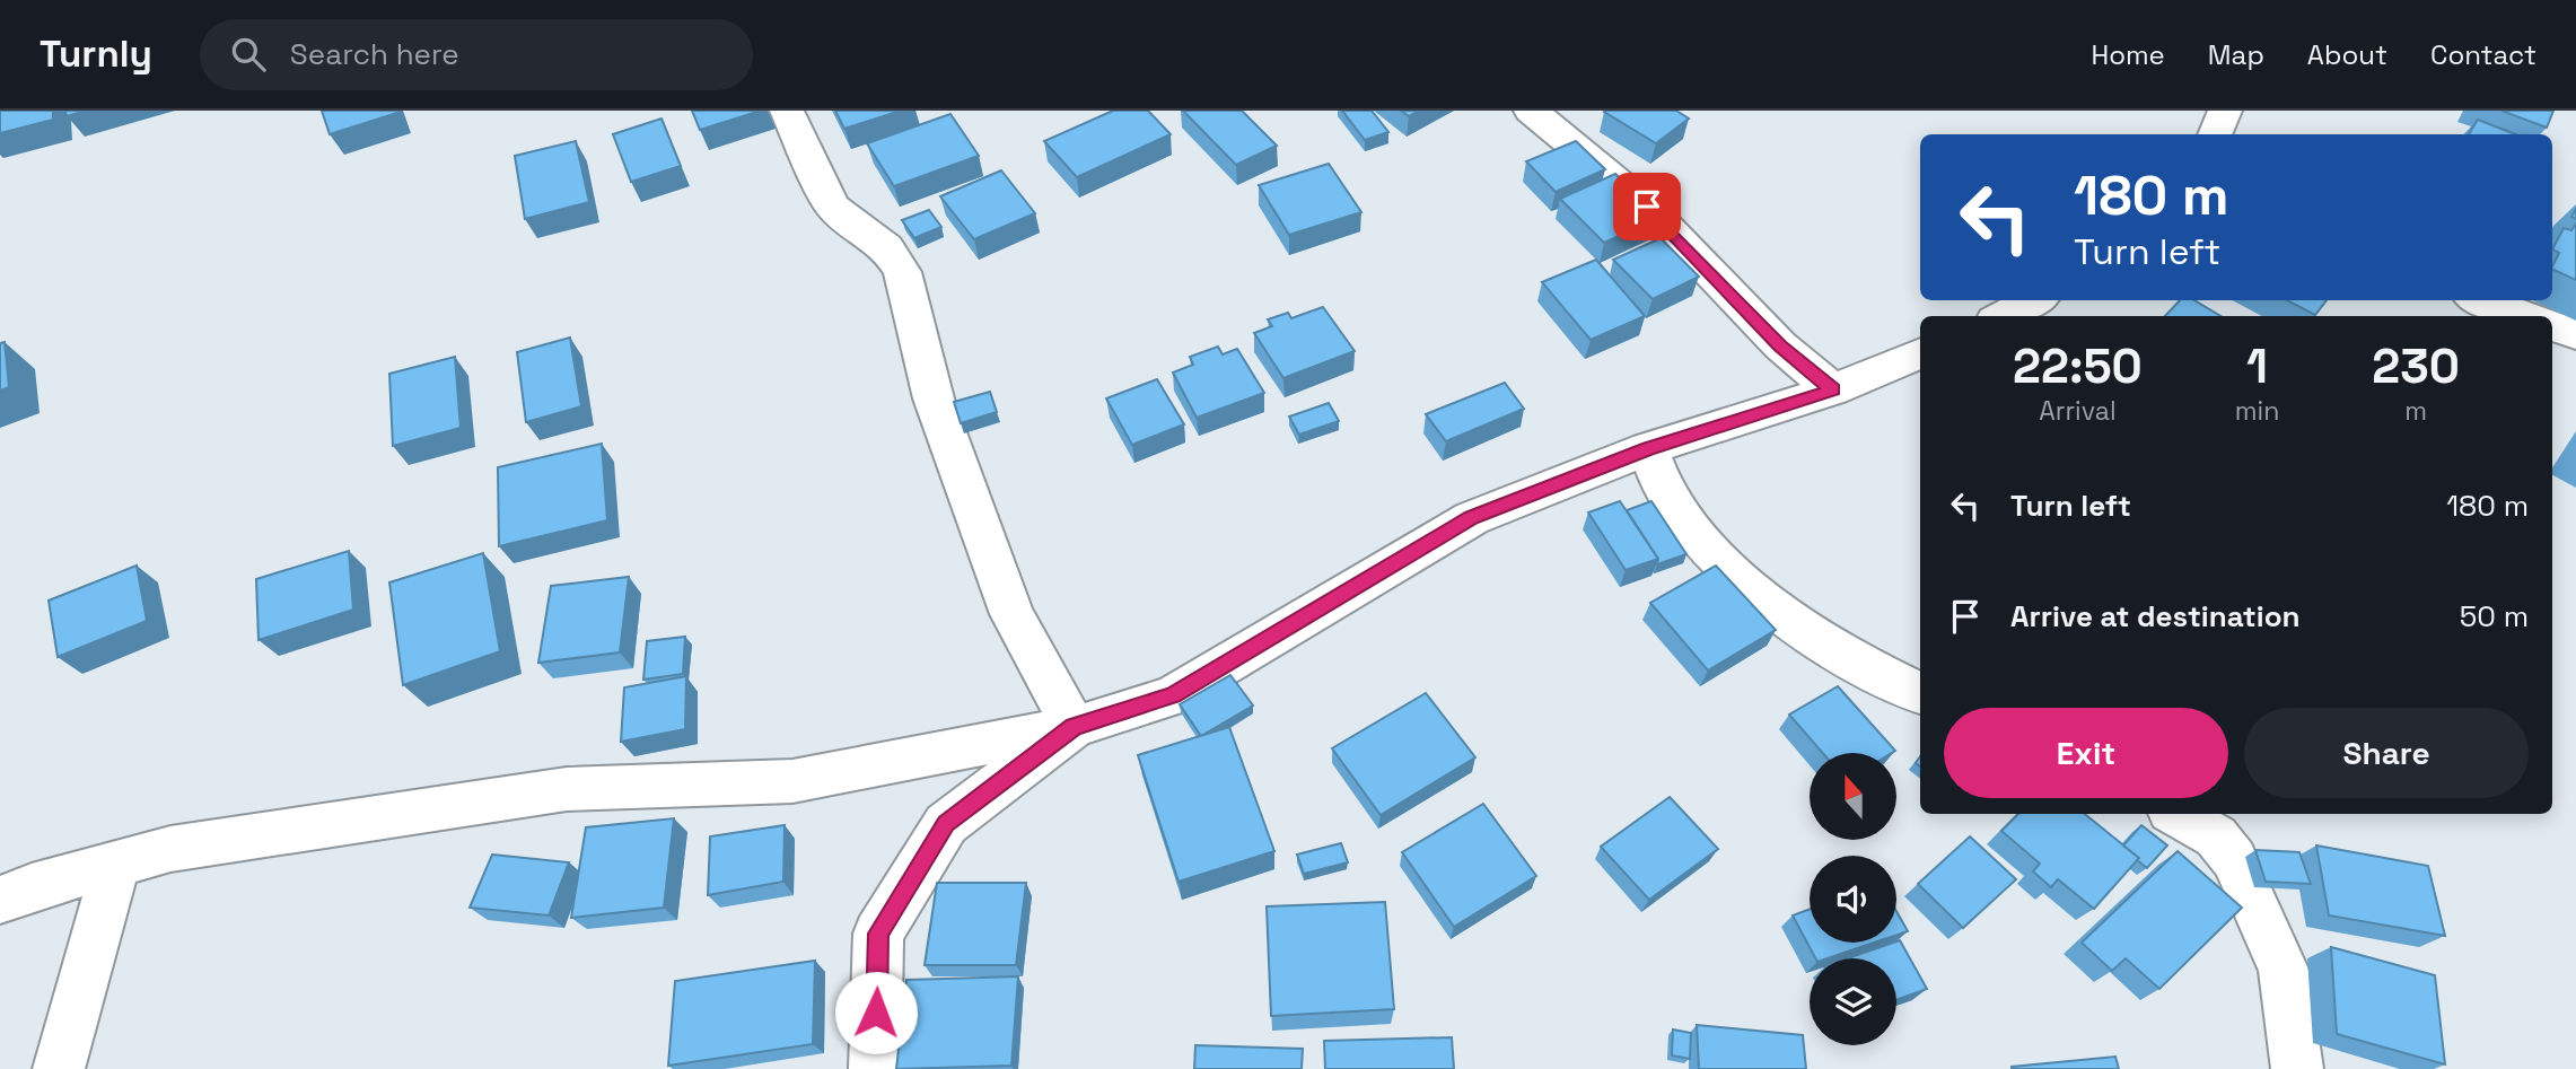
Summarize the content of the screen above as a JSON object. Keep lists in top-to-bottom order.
{
  "north": "top",
  "page": {
    "header": "Turnly",
    "search": "Search here",
    "nav": [
      "Home",
      "Map",
      "About",
      "Contact"
    ],
    "turn": ["180 m", "Turn left"],
    "eta": [
      "22:50",
      "Arrival",
      "1",
      "min",
      "230",
      "m"
    ],
    "list": [
      {
        "name": "Turn left",
        "value": "180 m"
      },
      {
        "name": "Arrive at destination",
        "value": "50 m"
      }
    ],
    "buttons": ["Exit", "Share"]
  }
}
